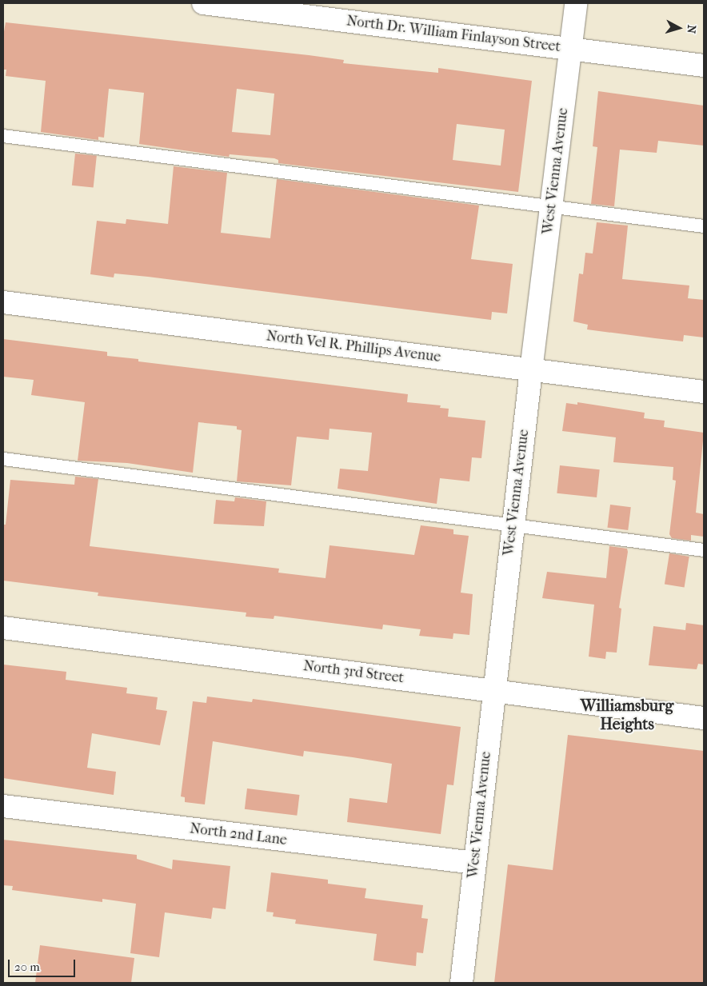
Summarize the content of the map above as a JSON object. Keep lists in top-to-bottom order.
{
  "streets": {
    "street": [
      "North Dr. William Finlayson Street",
      "West Vienna Avenue",
      "North Vel R. Phillips Avenue",
      "North 3rd Street",
      "North 2nd Lane"
    ]
  },
  "crossings": [
    ["North Dr. William Finlayson Street", "West Vienna Avenue"],
    ["West Vienna Avenue", "North Vel R. Phillips Avenue"],
    ["West Vienna Avenue", "North 3rd Street"],
    ["West Vienna Avenue", "North 2nd Lane"]
  ],
  "districts": ["Williamsburg Heights"],
  "scale_bar": "20 m",
  "north": "right"
}
